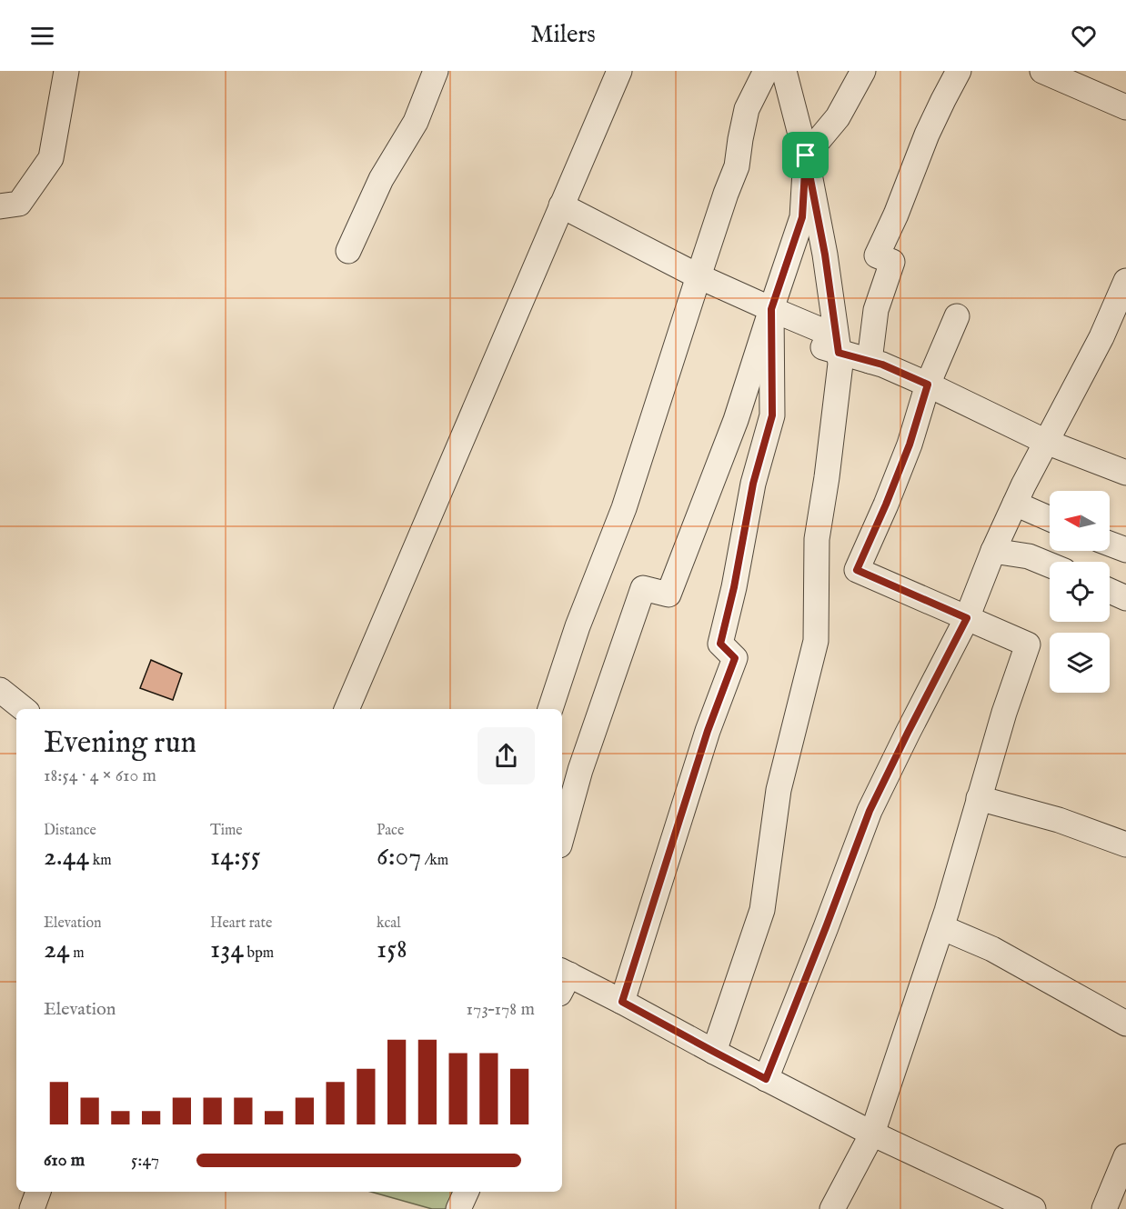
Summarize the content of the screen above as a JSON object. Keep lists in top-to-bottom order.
{
  "north": "left",
  "page": {
    "header": "Milers",
    "heading": ["Evening run", "18:54 · 4 × 610 m"],
    "stats": [
      ["Distance", "2.44 km"],
      ["Time", "14:55"],
      ["Pace", "6:07 /km"],
      ["Elevation", "24 m"],
      ["Heart rate", "134 bpm"],
      ["kcal", "158"]
    ],
    "chart": ["Elevation", "173–178 m"],
    "list": [
      {
        "name": "610 m",
        "note": "5:47"
      }
    ]
  }
}
